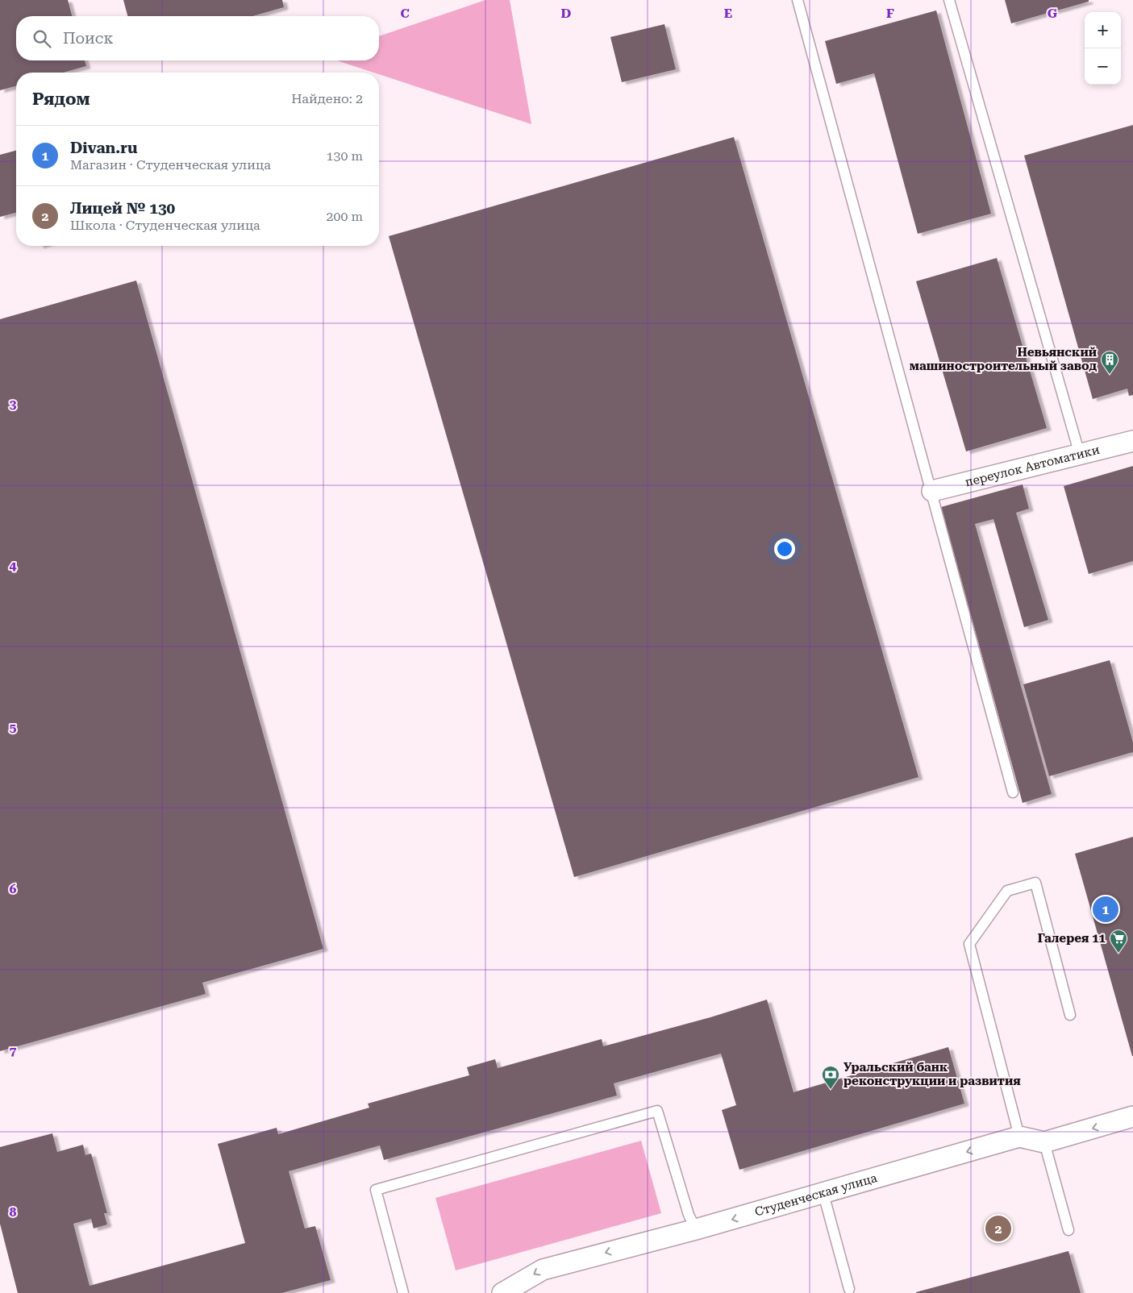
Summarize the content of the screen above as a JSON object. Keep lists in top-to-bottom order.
{
  "streets": {
    "street": ["переулок Автоматики", "Студенческая улица"]
  },
  "one_way": ["Студенческая улица"],
  "places": {
    "building": ["Невьянский машиностроительный завод"],
    "supermarket": ["Галерея 11"],
    "bank": ["Уральский банк реконструкции и развития"]
  },
  "page": {
    "map_buttons": ["+", "−"],
    "search": "Поиск",
    "heading": ["Рядом", "Найдено: 2"],
    "list": [
      {
        "mark": "1",
        "name": "Divan.ru",
        "note": "Магазин · Студенческая улица",
        "value": "130 m"
      },
      {
        "mark": "2",
        "name": "Лицей № 130",
        "note": "Школа · Студенческая улица",
        "value": "200 m"
      }
    ],
    "pins": ["1", "2"]
  },
  "grid": {
    "columns": [
      "C",
      "D",
      "E",
      "F",
      "G"
    ],
    "rows": [
      "3",
      "4",
      "5",
      "6",
      "7",
      "8"
    ]
  }
}
